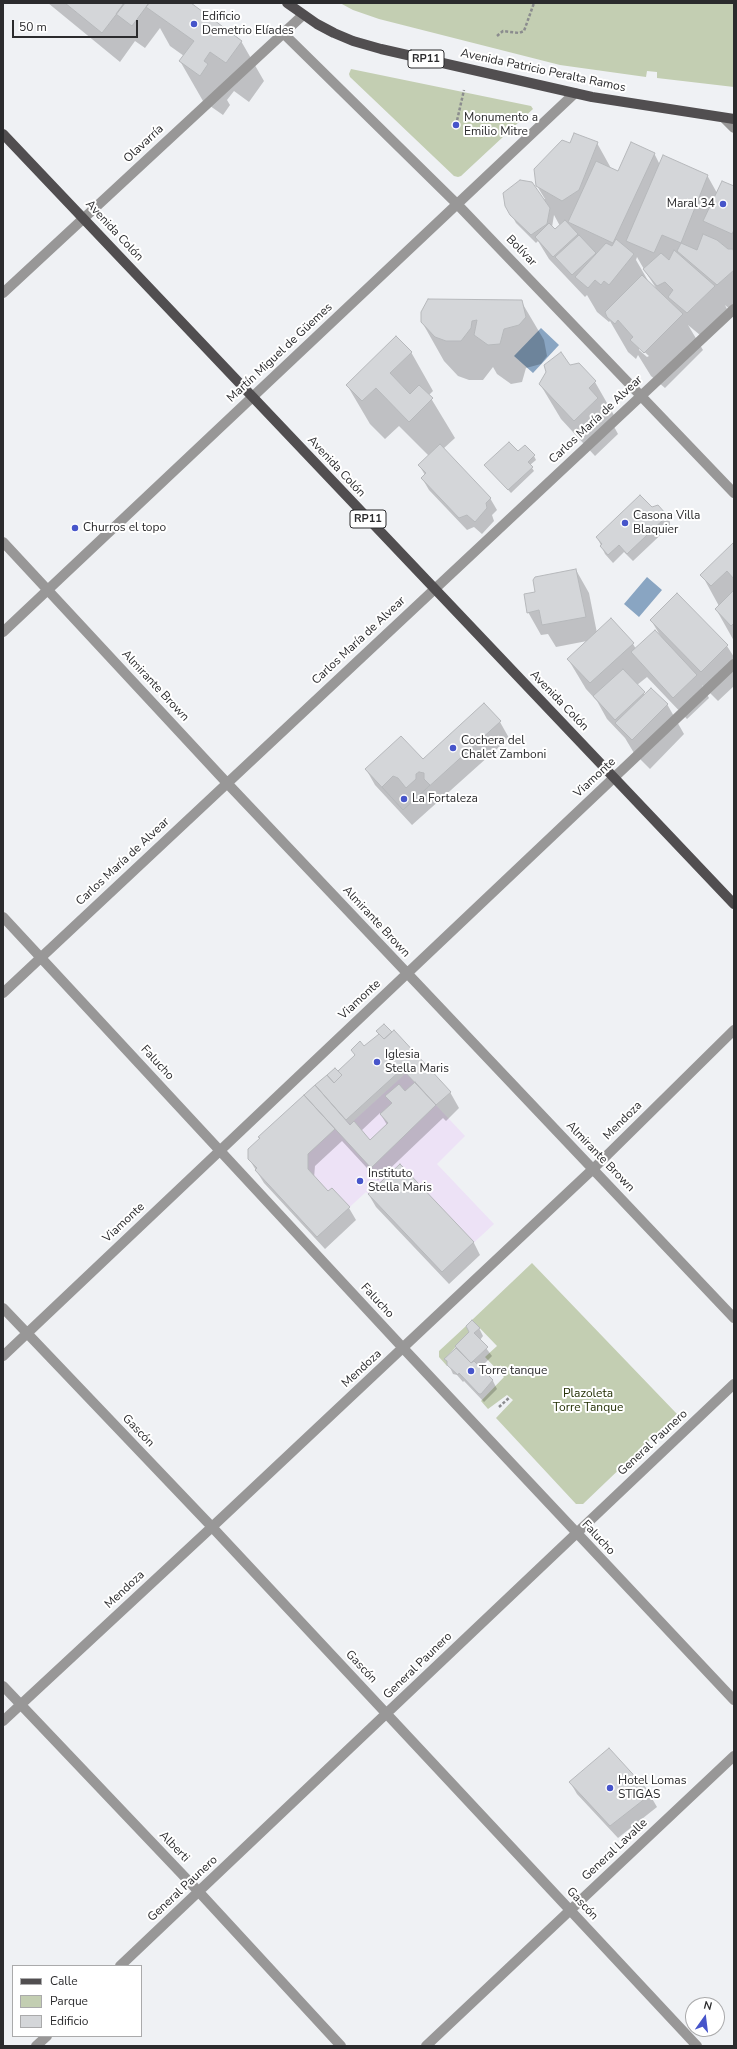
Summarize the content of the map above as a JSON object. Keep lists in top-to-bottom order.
{
  "streets": {
    "main road": ["RP11", "Avenida Patricio Peralta Ramos", "Avenida Colón"],
    "street": [
      "Olavarría",
      "Bolívar",
      "Martín Miguel de Güemes",
      "Carlos María de Alvear",
      "Almirante Brown",
      "Viamonte",
      "Falucho",
      "Mendoza",
      "Gascón",
      "General Paunero",
      "Alberti",
      "General Lavalle"
    ]
  },
  "crossings": [
    ["Avenida Patricio Peralta Ramos", "Olavarría"],
    ["Avenida Patricio Peralta Ramos", "Martín Miguel de Güemes"],
    ["Olavarría", "Avenida Colón"],
    ["Olavarría", "Bolívar"],
    ["Avenida Colón", "Martín Miguel de Güemes"],
    ["Avenida Colón", "Carlos María de Alvear"],
    ["Avenida Colón", "Viamonte"],
    ["Bolívar", "Martín Miguel de Güemes"],
    ["Bolívar", "Carlos María de Alvear"],
    ["Martín Miguel de Güemes", "Almirante Brown"],
    ["Carlos María de Alvear", "Almirante Brown"],
    ["Carlos María de Alvear", "Falucho"],
    ["Almirante Brown", "Viamonte"],
    ["Almirante Brown", "Mendoza"],
    ["Viamonte", "Falucho"],
    ["Viamonte", "Gascón"],
    ["Falucho", "Mendoza"],
    ["Falucho", "General Paunero"],
    ["Mendoza", "Gascón"],
    ["Mendoza", "Alberti"],
    ["Gascón", "General Paunero"],
    ["Gascón", "General Lavalle"],
    ["General Paunero", "Alberti"]
  ],
  "parks": ["Plazoleta Torre Tanque"],
  "places": [
    "Edificio Demetrio Elíades",
    "Monumento a Emilio Mitre",
    "Maral 34",
    "Casona Villa Blaquier",
    "Churros el topo",
    "Cochera del Chalet Zamboni",
    "La Fortaleza",
    "Iglesia Stella Maris",
    "Instituto Stella Maris",
    "Torre tanque",
    "Hotel Lomas STIGAS"
  ],
  "legend": ["Calle", "Parque", "Edificio"],
  "scale_bar": "50 m",
  "north": "top"
}
